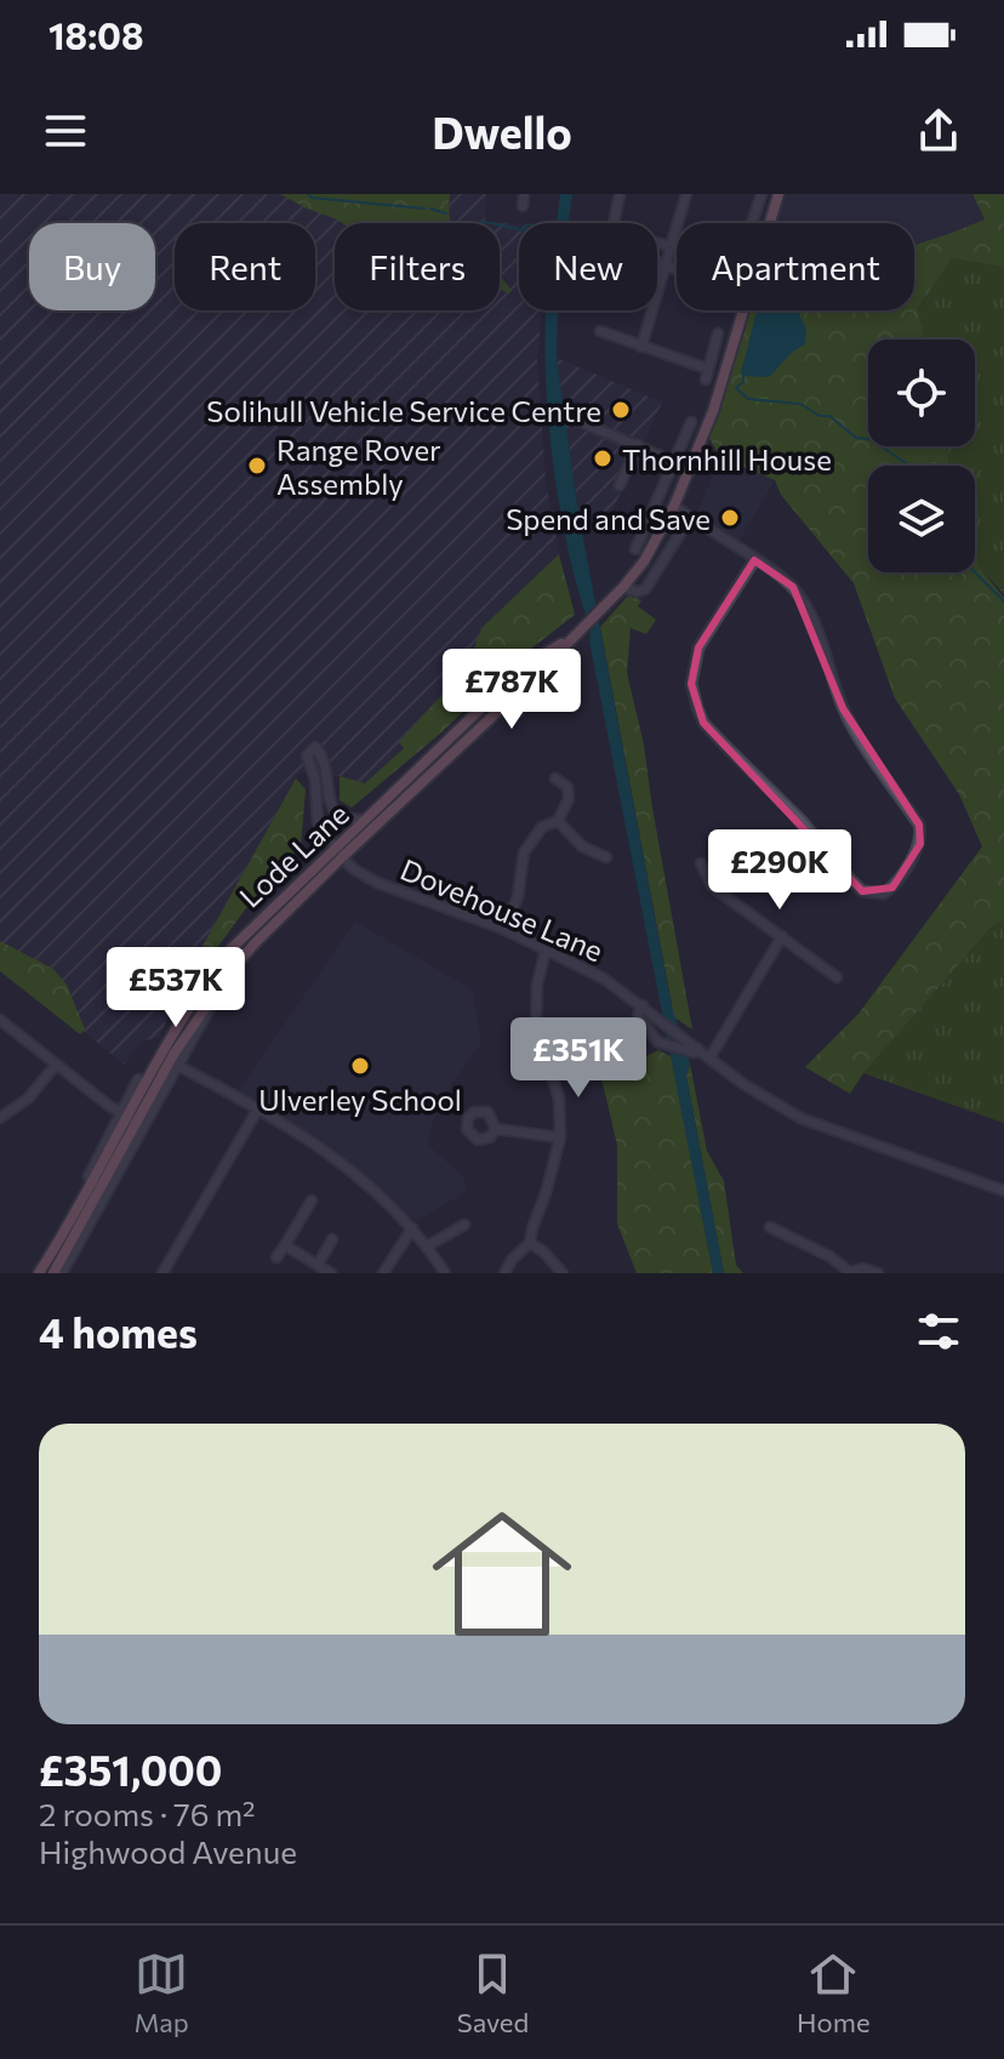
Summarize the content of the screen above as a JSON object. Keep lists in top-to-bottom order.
{
  "streets": {
    "main road": ["Lode Lane"],
    "street": ["Dovehouse Lane"]
  },
  "crossings": [
    ["Lode Lane", "Dovehouse Lane"]
  ],
  "places": [
    "Solihull Vehicle Service Centre",
    "Thornhill House",
    "Range Rover Assembly",
    "Spend and Save",
    "Ulverley School"
  ],
  "page": {
    "status": "18:08",
    "header": "Dwello",
    "chip": [
      "Buy",
      "Rent",
      "Filters",
      "New",
      "Apartment"
    ],
    "price": [
      "£787K",
      "£290K",
      "£537K",
      "£351K"
    ],
    "heading": "4 homes",
    "list": [
      {
        "name": "£351,000",
        "note": "2 rooms · 76 m² · Highwood Avenue"
      }
    ],
    "tabs": ["Map", "Saved", "Home"]
  }
}
